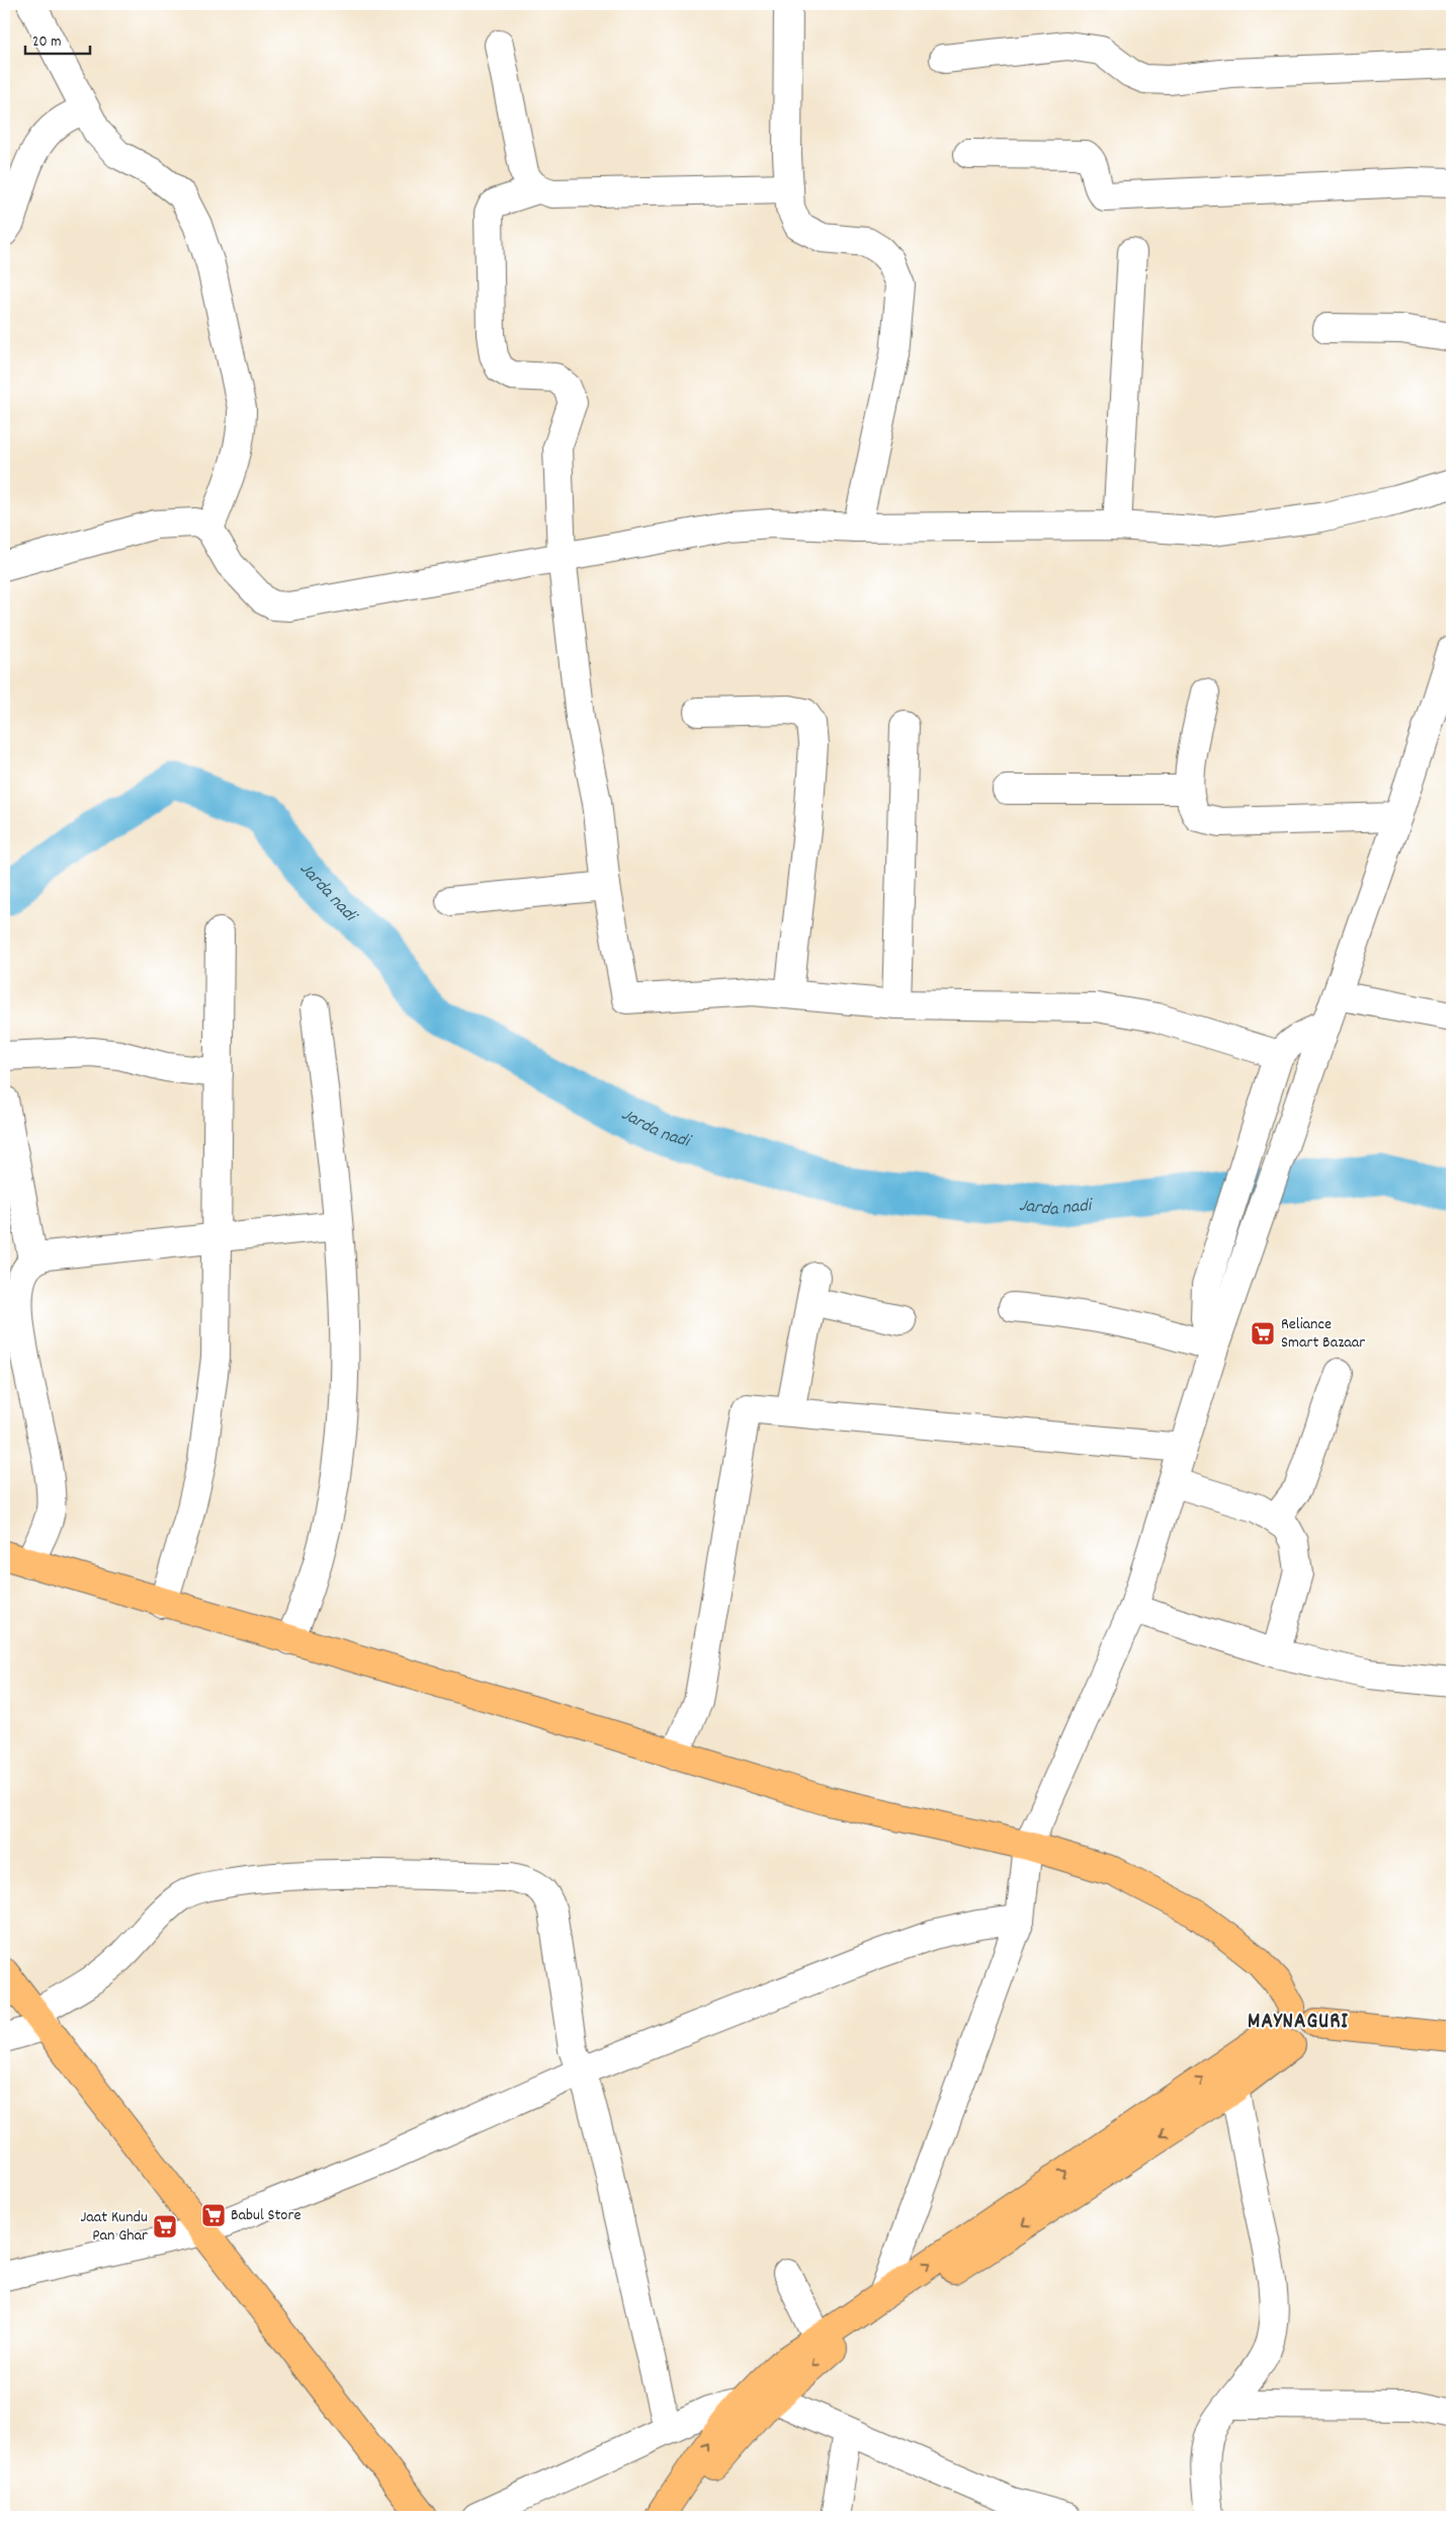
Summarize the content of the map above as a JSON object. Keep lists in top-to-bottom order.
{
  "districts": ["MAYNAGURI"],
  "water": ["Jarda nadi"],
  "places": {
    "supermarket": ["Reliance Smart Bazaar", "Babul Store", "Jaat Kundu Pan Ghar"]
  },
  "scale_bar": "20 m"
}
